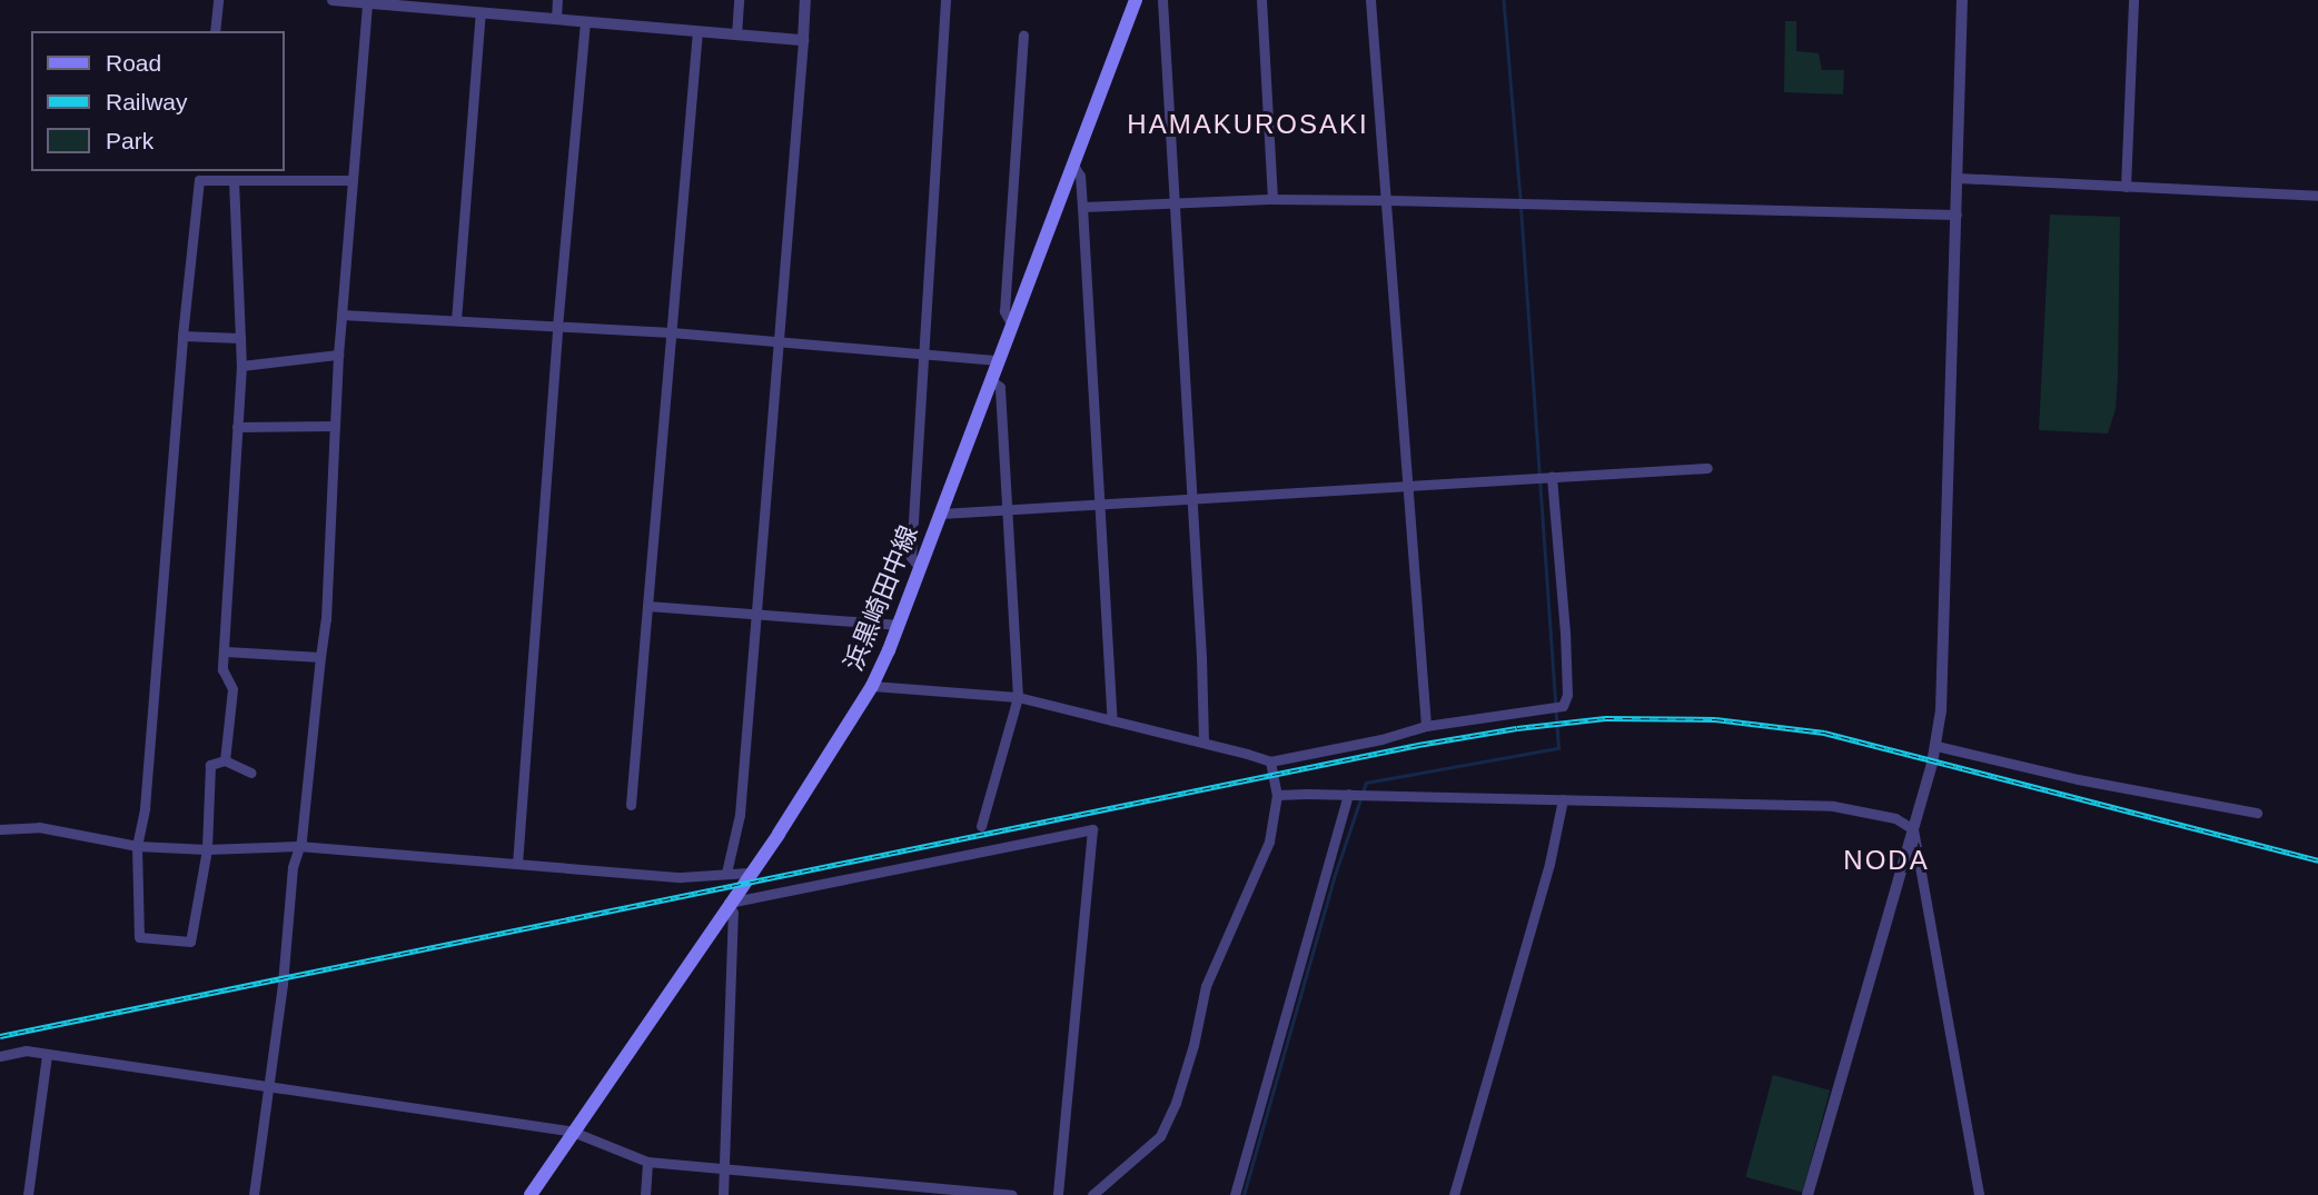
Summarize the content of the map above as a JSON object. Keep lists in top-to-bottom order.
{
  "streets": {
    "main road": ["浜黒崎田中線"]
  },
  "districts": ["HAMAKUROSAKI", "NODA"],
  "legend": ["Road", "Railway", "Park"]
}
